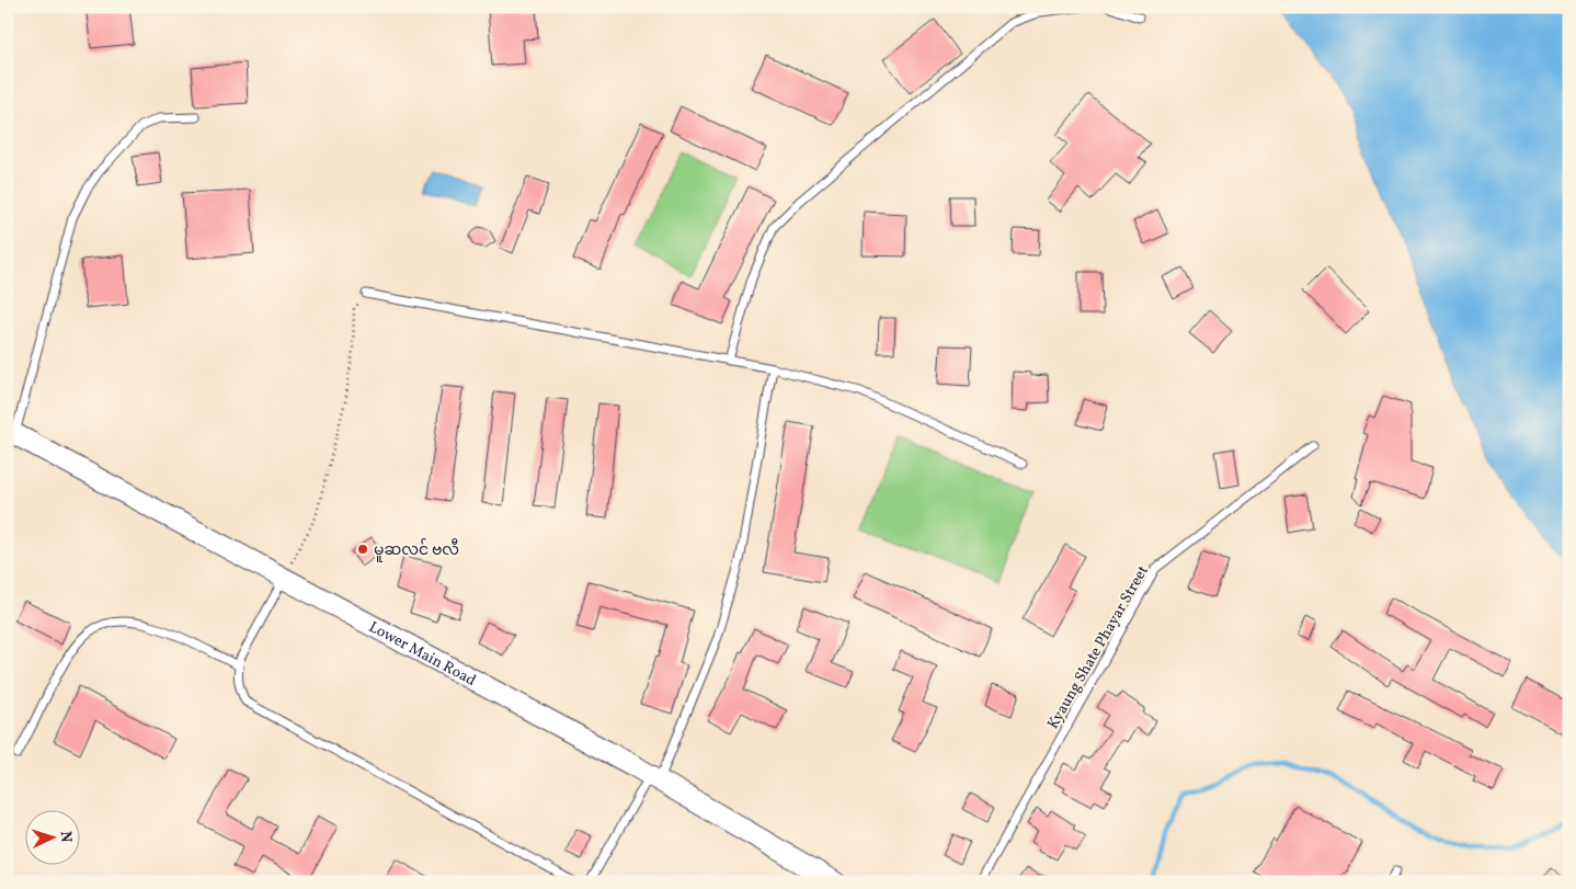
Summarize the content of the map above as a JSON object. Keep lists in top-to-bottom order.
{
  "streets": {
    "main road": ["Lower Main Road"],
    "lane": ["Kyaung Shate Phayar Street"]
  },
  "places": ["မူဆလင် ဗလီ"],
  "north": "right"
}
